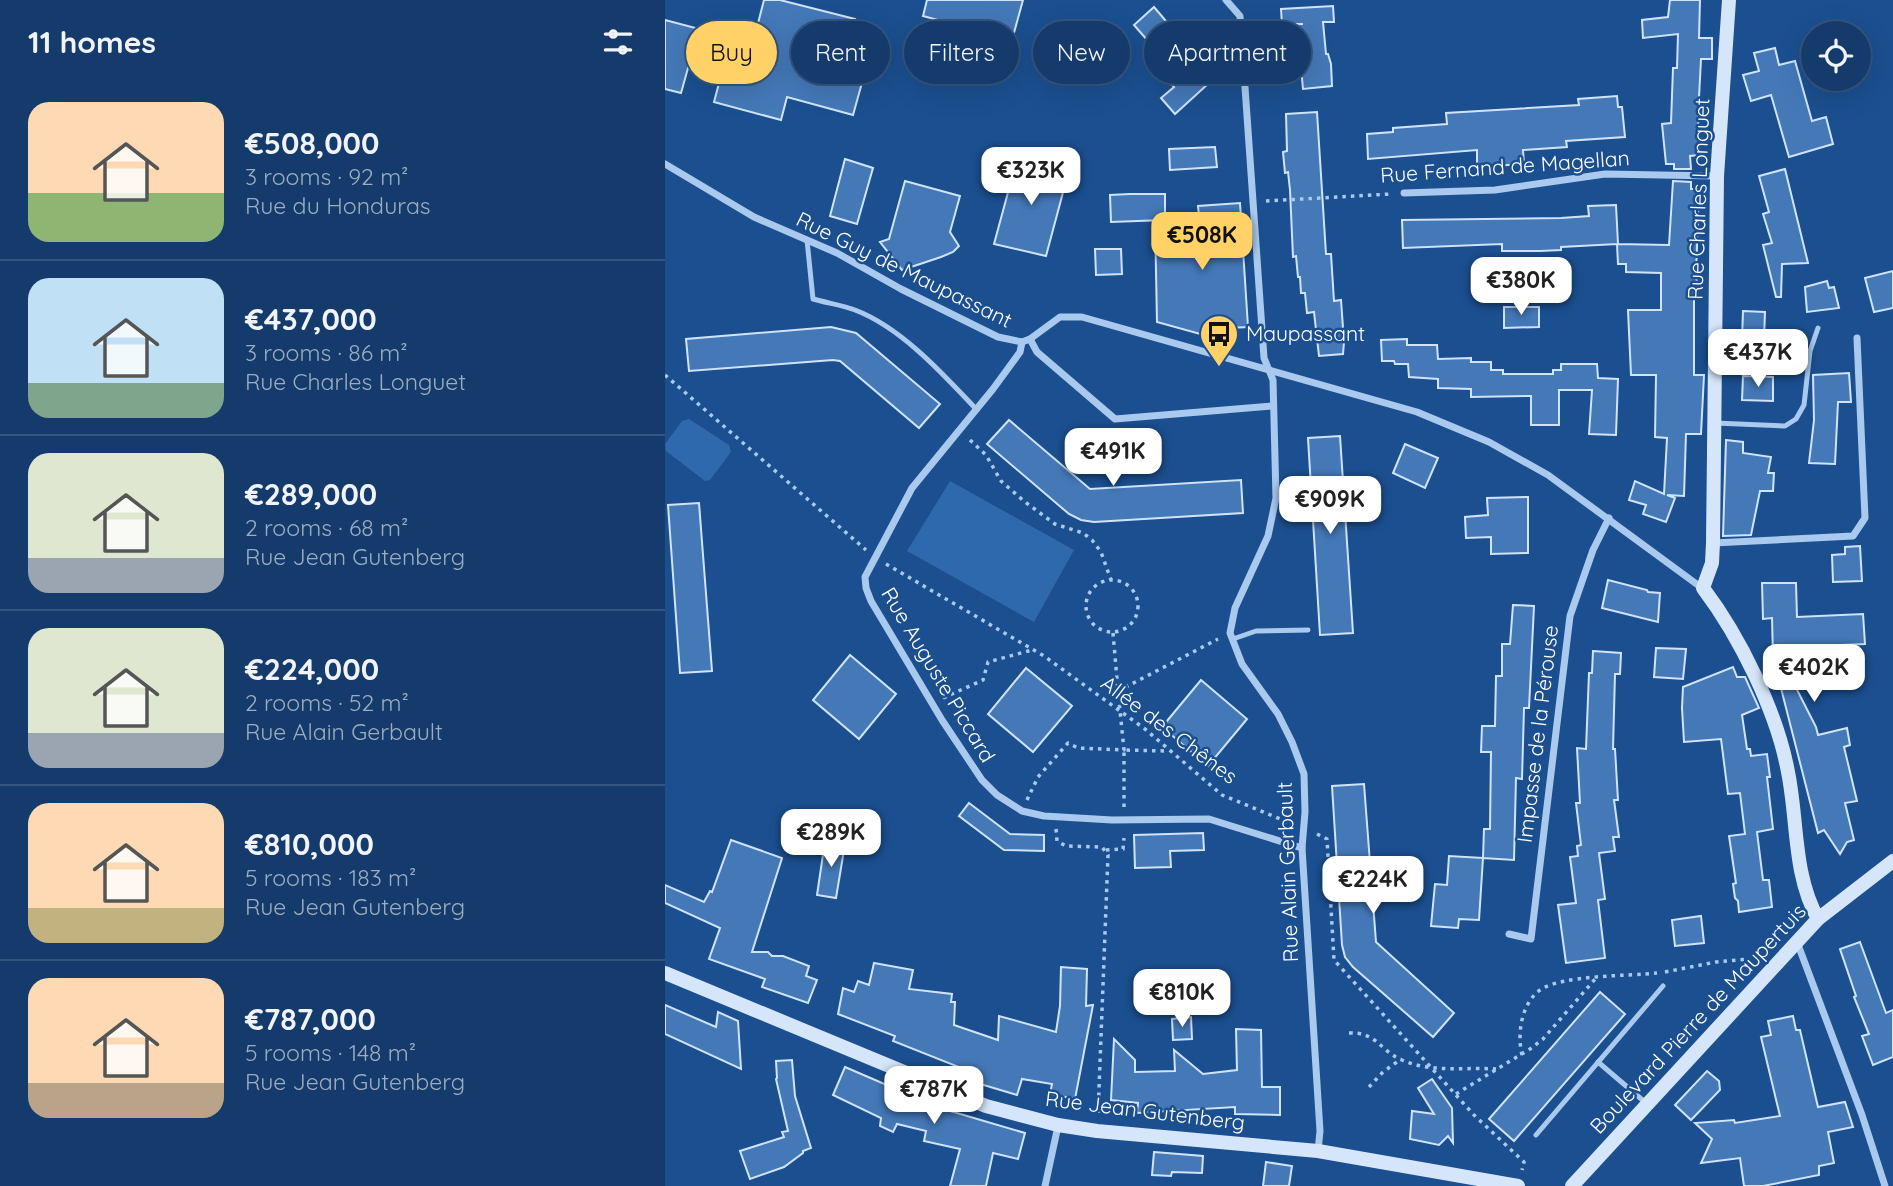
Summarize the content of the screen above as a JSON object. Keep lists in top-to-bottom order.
{
  "streets": {
    "street": [
      "Rue Fernand de Magellan",
      "Rue Charles Longuet",
      "Rue Guy de Maupassant",
      "Rue Auguste Piccard",
      "Impasse de la Pérouse",
      "Rue Alain Gerbault",
      "Boulevard Pierre de Maupertuis",
      "Rue Jean Gutenberg"
    ],
    "path": ["Allée des Chênes"]
  },
  "crossings": [
    ["Rue Fernand de Magellan", "Rue Charles Longuet"],
    ["Rue Charles Longuet", "Rue Guy de Maupassant"],
    ["Rue Guy de Maupassant", "Rue Auguste Piccard"],
    ["Rue Guy de Maupassant", "Impasse de la Pérouse"],
    ["Rue Auguste Piccard", "Allée des Chênes"],
    ["Rue Auguste Piccard", "Rue Alain Gerbault"],
    ["Allée des Chênes", "Rue Alain Gerbault"],
    ["Allée des Chênes", "Rue Jean Gutenberg"],
    ["Rue Alain Gerbault", "Rue Jean Gutenberg"]
  ],
  "places": {
    "bus stop": ["Maupassant"]
  },
  "page": {
    "heading": "11 homes",
    "chip": [
      "Buy",
      "Rent",
      "Filters",
      "New",
      "Apartment"
    ],
    "list": [
      {
        "name": "€508,000",
        "note": "3 rooms · 92 m² · Rue du Honduras"
      },
      {
        "name": "€437,000",
        "note": "3 rooms · 86 m² · Rue Charles Longuet"
      },
      {
        "name": "€289,000",
        "note": "2 rooms · 68 m² · Rue Jean Gutenberg"
      },
      {
        "name": "€224,000",
        "note": "2 rooms · 52 m² · Rue Alain Gerbault"
      },
      {
        "name": "€810,000",
        "note": "5 rooms · 183 m² · Rue Jean Gutenberg"
      },
      {
        "name": "€787,000",
        "note": "5 rooms · 148 m² · Rue Jean Gutenberg"
      }
    ],
    "price": [
      "€323K",
      "€508K",
      "€380K",
      "€437K",
      "€491K",
      "€909K",
      "€402K",
      "€289K",
      "€224K",
      "€810K",
      "€787K"
    ]
  }
}
